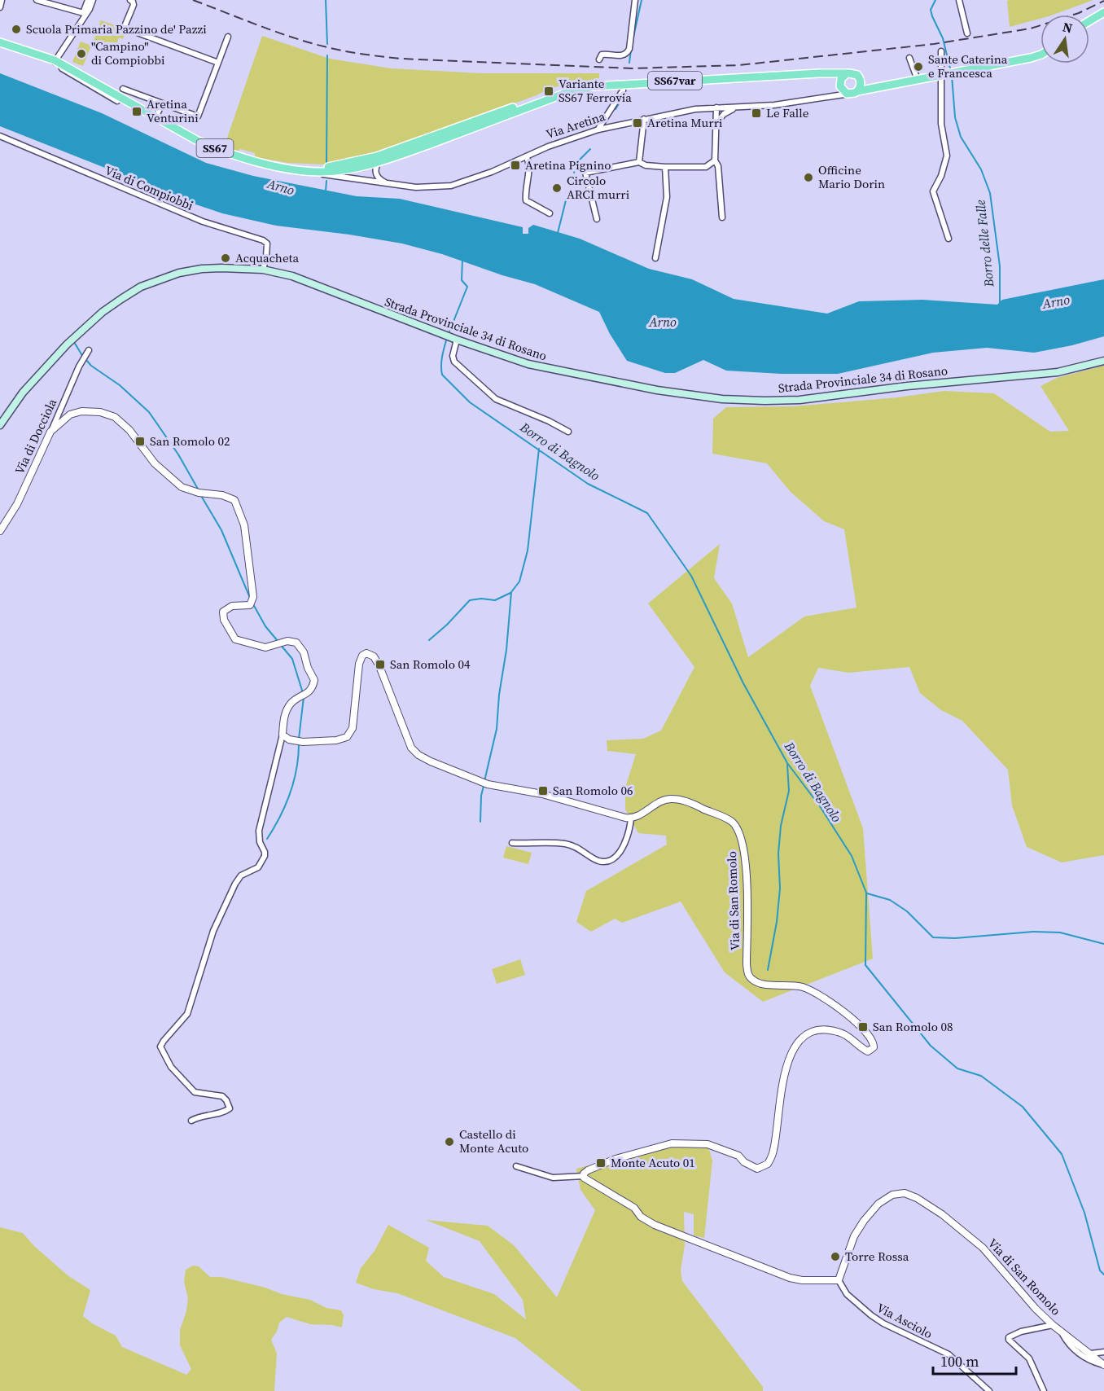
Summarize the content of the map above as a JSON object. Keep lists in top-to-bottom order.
{
  "streets": {
    "main road": [
      "SS67var",
      "Via Aretina",
      "SS67",
      "Strada Provinciale 34 di Rosano"
    ],
    "street": [
      "Via di Compiobbi",
      "Via di Docciola",
      "Via di San Romolo",
      "Via Asciolo"
    ]
  },
  "crossings": [
    ["SS67var", "Via Aretina"],
    ["Via di Compiobbi", "Strada Provinciale 34 di Rosano"],
    ["Via di San Romolo", "Via Asciolo"]
  ],
  "water": ["Arno", "Borro delle Falle", "Borro di Bagnolo"],
  "places": {
    "other": [
      "Scuola Primaria Pazzino de' Pazzi",
      "\"Campino\" di Compiobbi",
      "Sante Caterina e Francesca",
      "Officine Mario Dorin",
      "Circolo ARCI murri",
      "Acquacheta",
      "Castello di Monte Acuto",
      "Torre Rossa"
    ],
    "transit": [
      "Variante SS67 Ferrovia",
      "Aretina Venturini",
      "Le Falle",
      "Aretina Murri",
      "Aretina Pignino",
      "San Romolo 02",
      "San Romolo 04",
      "San Romolo 06",
      "San Romolo 08",
      "Monte Acuto 01"
    ]
  },
  "scale_bar": "100 m",
  "north": "top"
}
